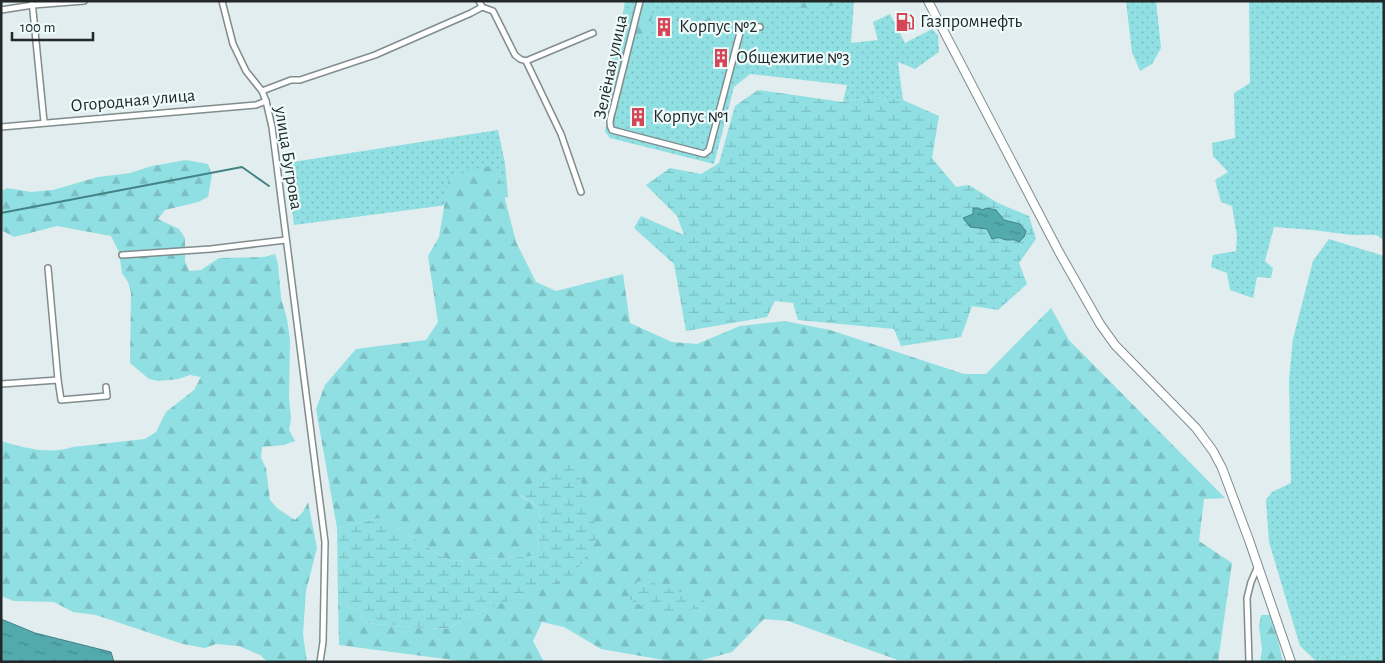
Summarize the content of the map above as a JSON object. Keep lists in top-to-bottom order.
{
  "streets": {
    "street": ["Зелёная улица", "Огородная улица", "улица Бугрова"]
  },
  "crossings": [
    ["Огородная улица", "улица Бугрова"]
  ],
  "places": {
    "fuel station": ["Газпромнефть"],
    "building": ["Корпус №2", "Общежитие №3", "Корпус №1"]
  },
  "scale_bar": "100 m"
}
